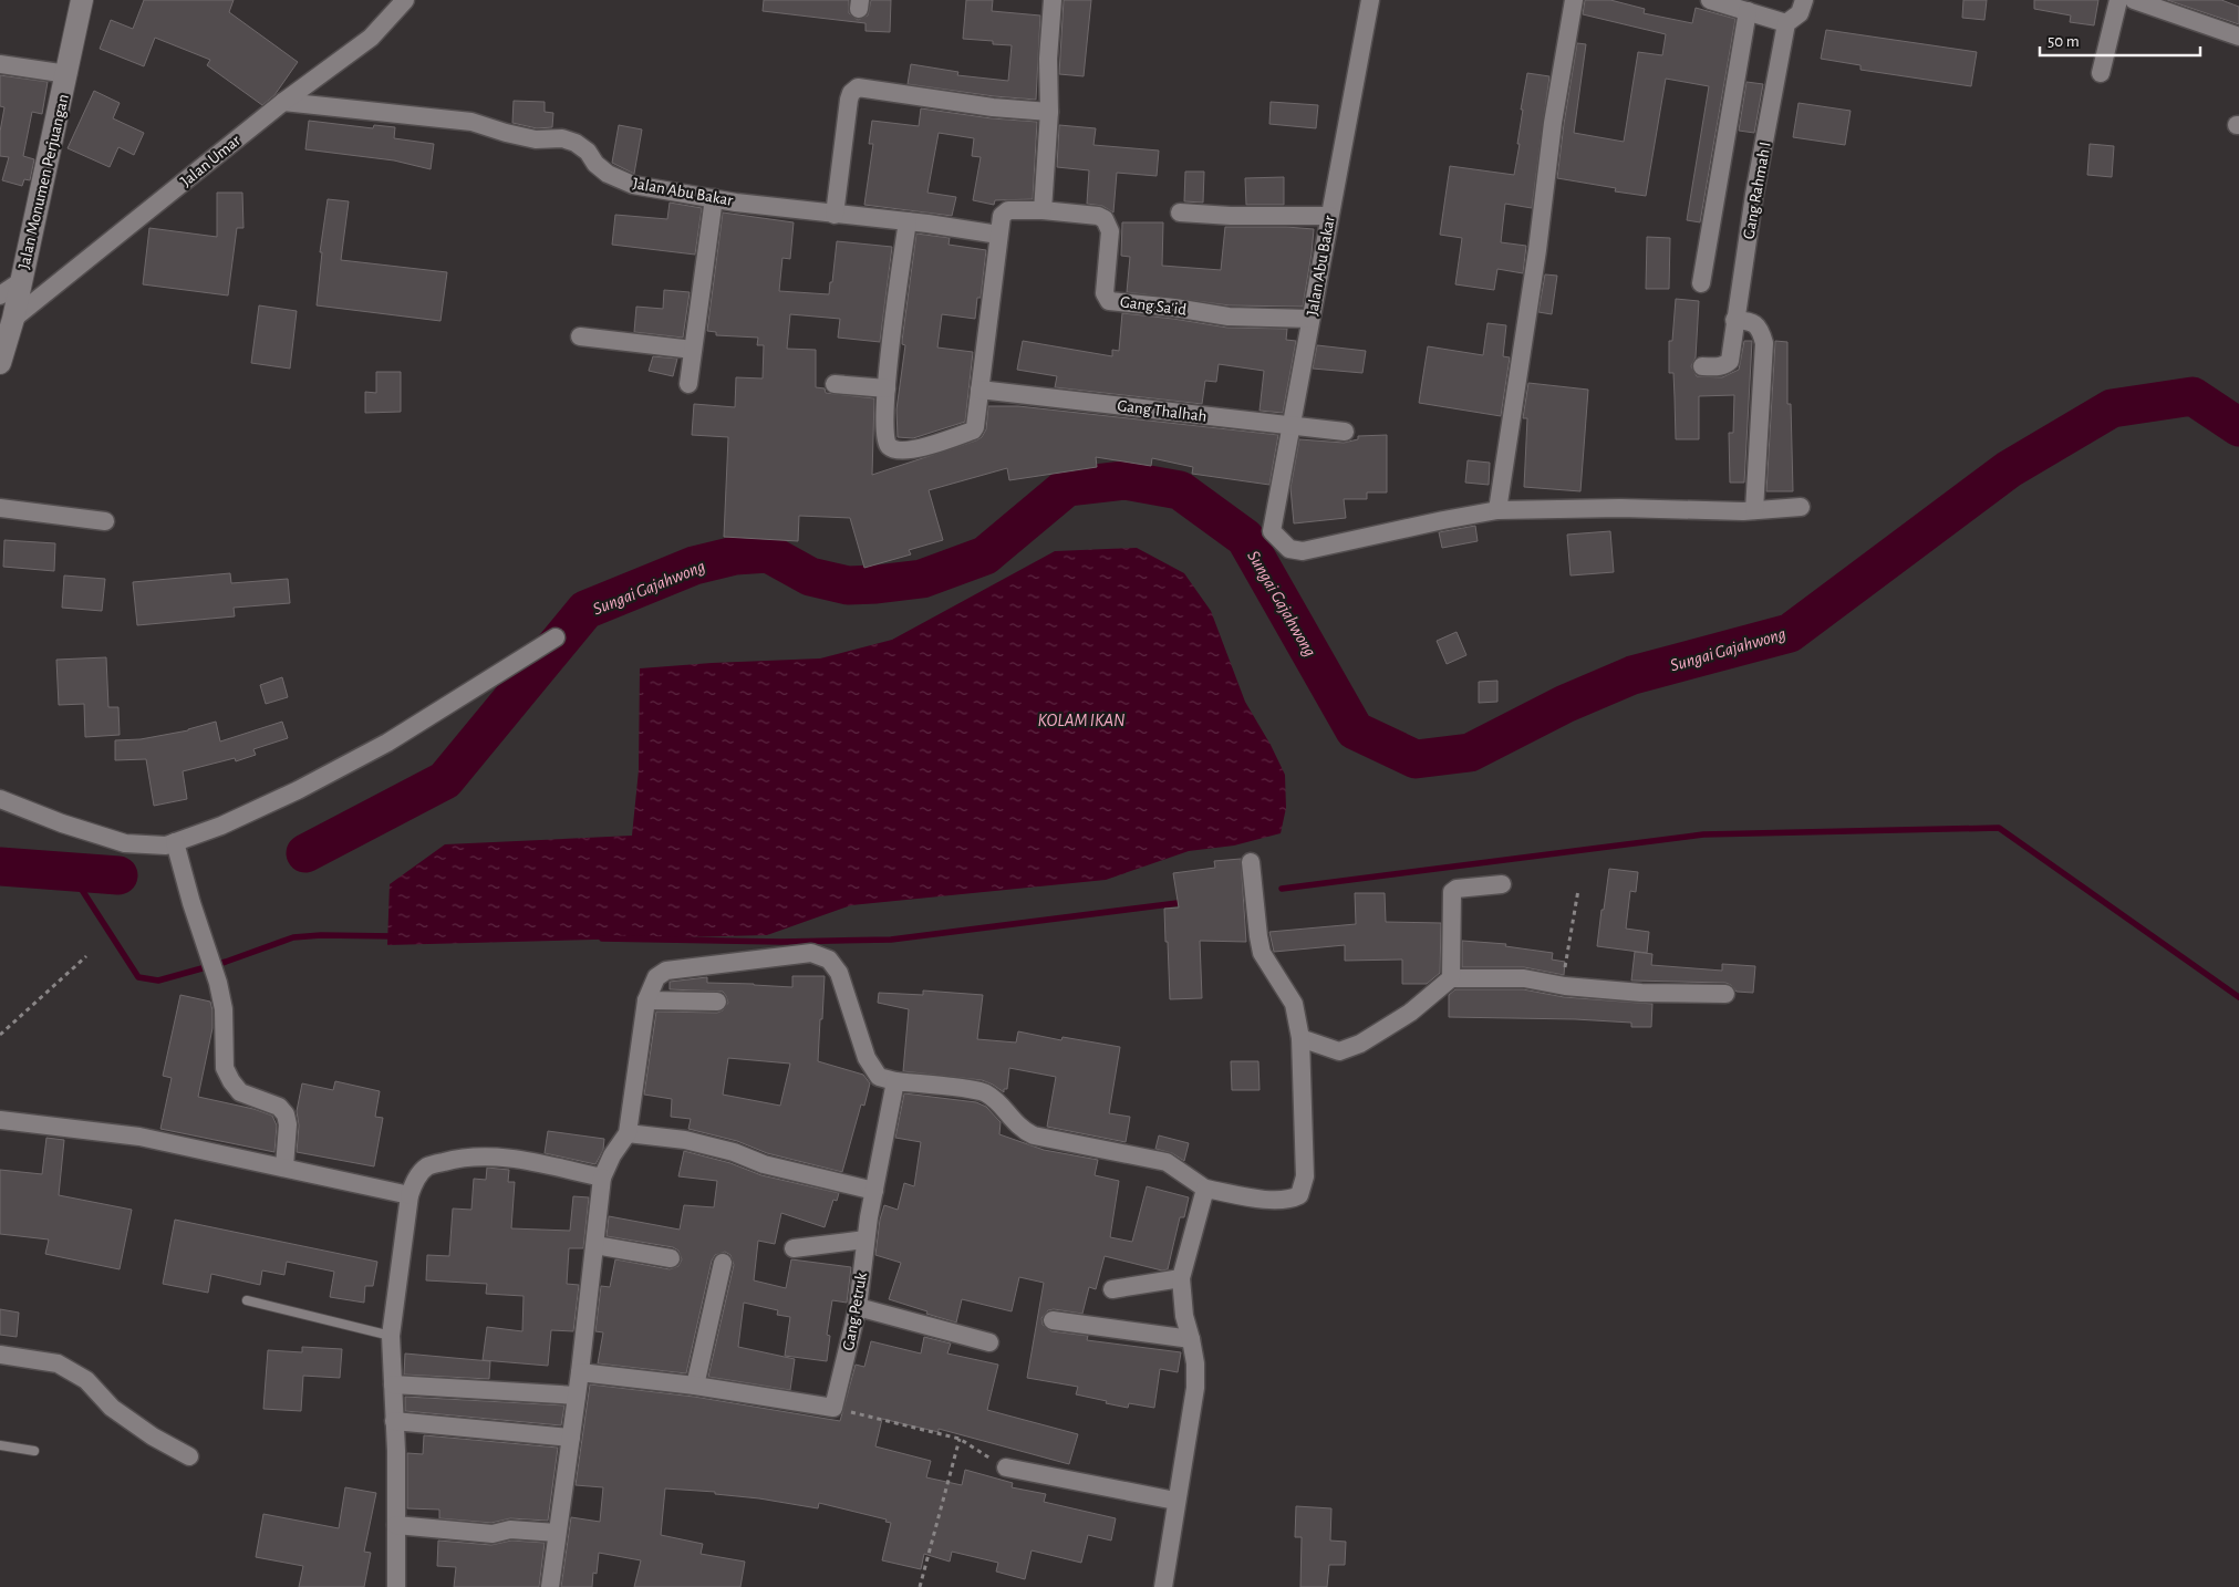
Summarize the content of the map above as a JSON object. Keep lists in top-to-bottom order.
{
  "streets": {
    "street": [
      "Jalan Umar",
      "Jalan Monumen Perjuangan",
      "Gang Rahmah I",
      "Jalan Abu Bakar",
      "Gang Sa'id",
      "Gang Thalhah",
      "Gang Petruk"
    ]
  },
  "crossings": [
    ["Jalan Umar", "Jalan Monumen Perjuangan"],
    ["Jalan Umar", "Jalan Abu Bakar"],
    ["Jalan Abu Bakar", "Gang Sa'id"],
    ["Jalan Abu Bakar", "Gang Thalhah"]
  ],
  "water": ["Sungai Gajahwong", "KOLAM IKAN"],
  "scale_bar": "50 m"
}
